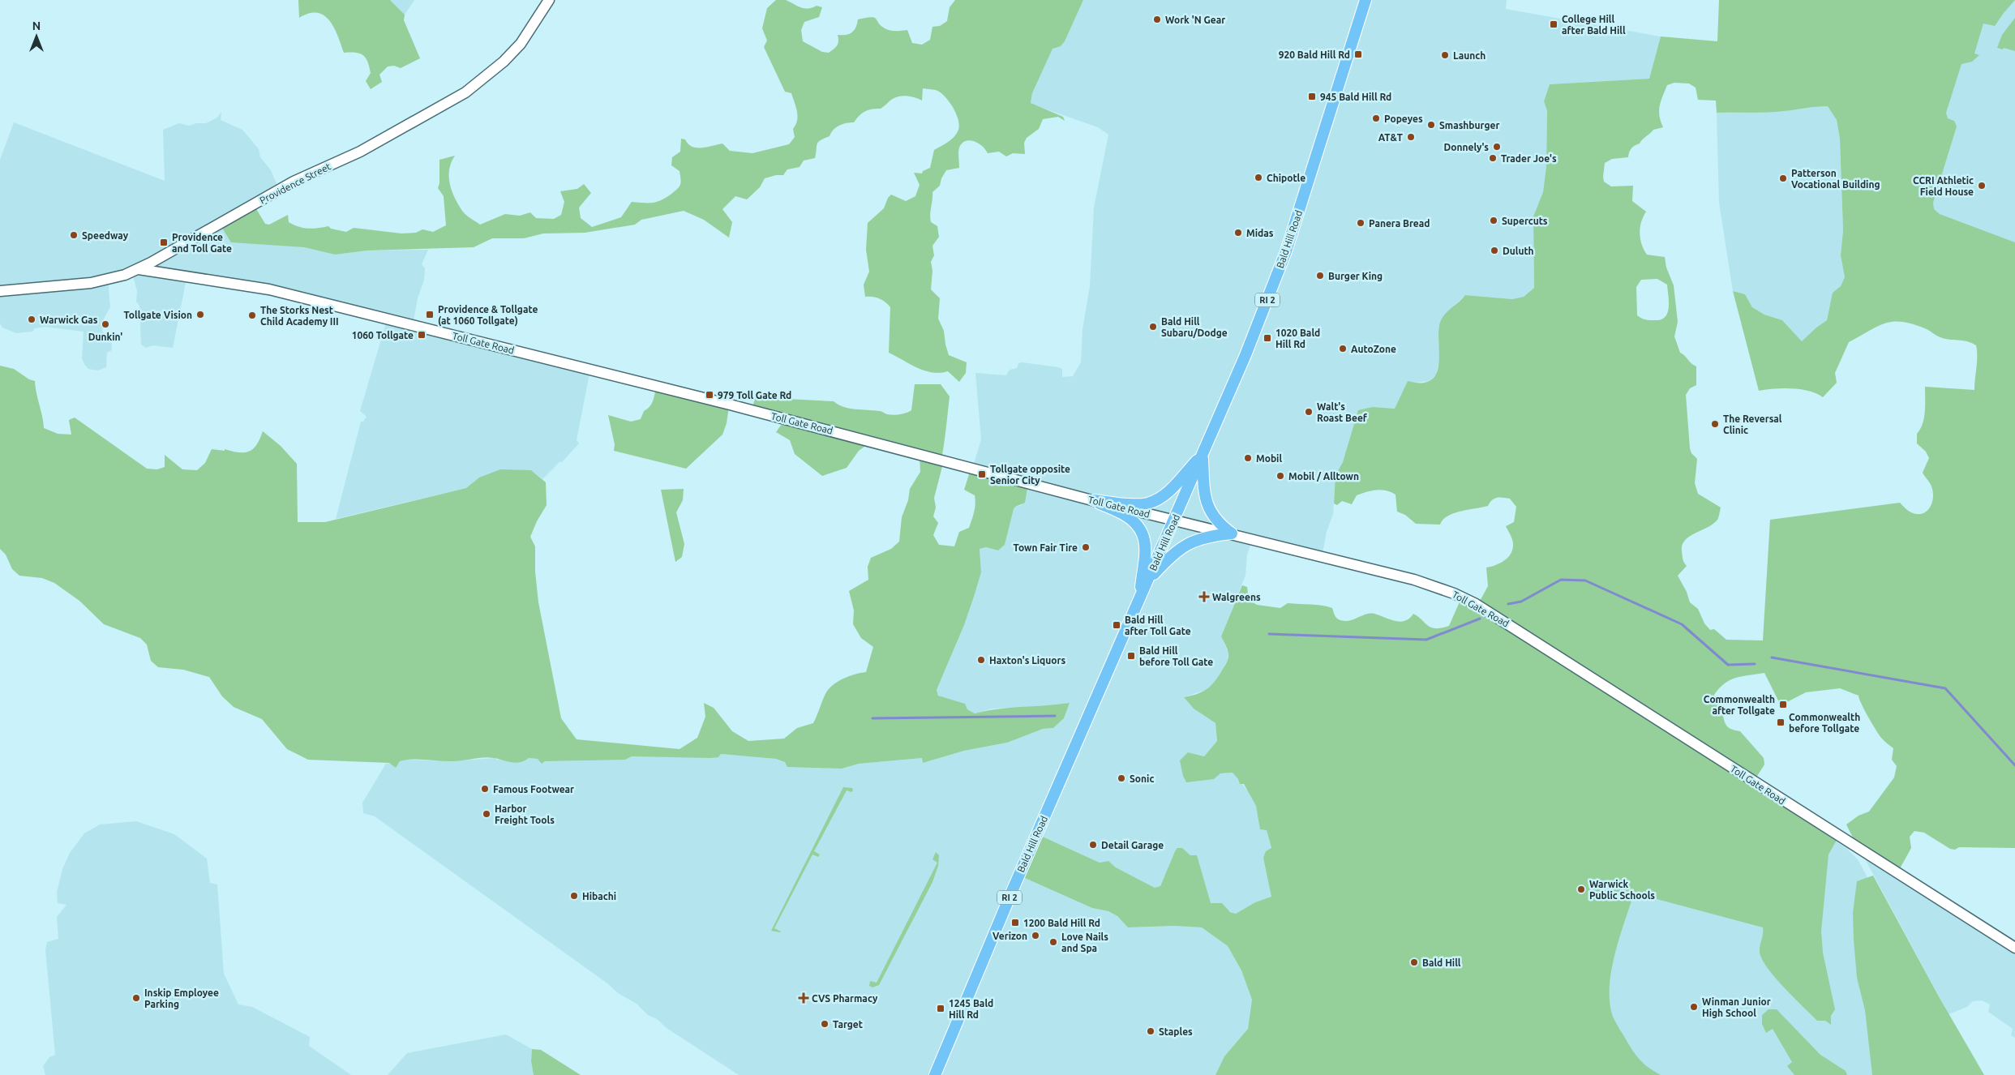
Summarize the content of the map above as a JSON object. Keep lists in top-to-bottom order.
{
  "streets": {
    "main road": [
      "Providence Street",
      "Bald Hill Road",
      "RI 2",
      "Toll Gate Road"
    ]
  },
  "crossings": [
    ["Providence Street", "Toll Gate Road"],
    ["Bald Hill Road", "Toll Gate Road"]
  ],
  "places": {
    "other": [
      "Work 'N Gear",
      "Launch",
      "Popeyes",
      "Smashburger",
      "AT&T",
      "Donnely's",
      "Trader Joe's",
      "Chipotle",
      "Patterson Vocational Building",
      "CCRI Athletic Field House",
      "Supercuts",
      "Panera Bread",
      "Midas",
      "Speedway",
      "Duluth",
      "Burger King",
      "Tollgate Vision",
      "The Storks Nest Child Academy III",
      "Warwick Gas",
      "Dunkin'",
      "Bald Hill Subaru/Dodge",
      "AutoZone",
      "Walt's Roast Beef",
      "The Reversal Clinic",
      "Mobil",
      "Mobil / Alltown",
      "Town Fair Tire",
      "Haxton's Liquors",
      "Sonic",
      "Famous Footwear",
      "Harbor Freight Tools",
      "Detail Garage",
      "Warwick Public Schools",
      "Hibachi",
      "Verizon",
      "Love Nails and Spa",
      "Bald Hill",
      "Inskip Employee Parking",
      "Winman Junior High School",
      "Target",
      "Staples"
    ],
    "transit": [
      "College Hill after Bald Hill",
      "920 Bald Hill Rd",
      "945 Bald Hill Rd",
      "Providence and Toll Gate",
      "Providence & Tollgate (at 1060 Tollgate)",
      "1060 Tollgate",
      "1020 Bald Hill Rd",
      "979 Toll Gate Rd",
      "Tollgate opposite Senior City",
      "Bald Hill after Toll Gate",
      "Bald Hill before Toll Gate",
      "Commonwealth after Tollgate",
      "Commonwealth before Tollgate",
      "1200 Bald Hill Rd",
      "1245 Bald Hill Rd"
    ],
    "health": ["Walgreens", "CVS Pharmacy"]
  },
  "north": "top"
}
